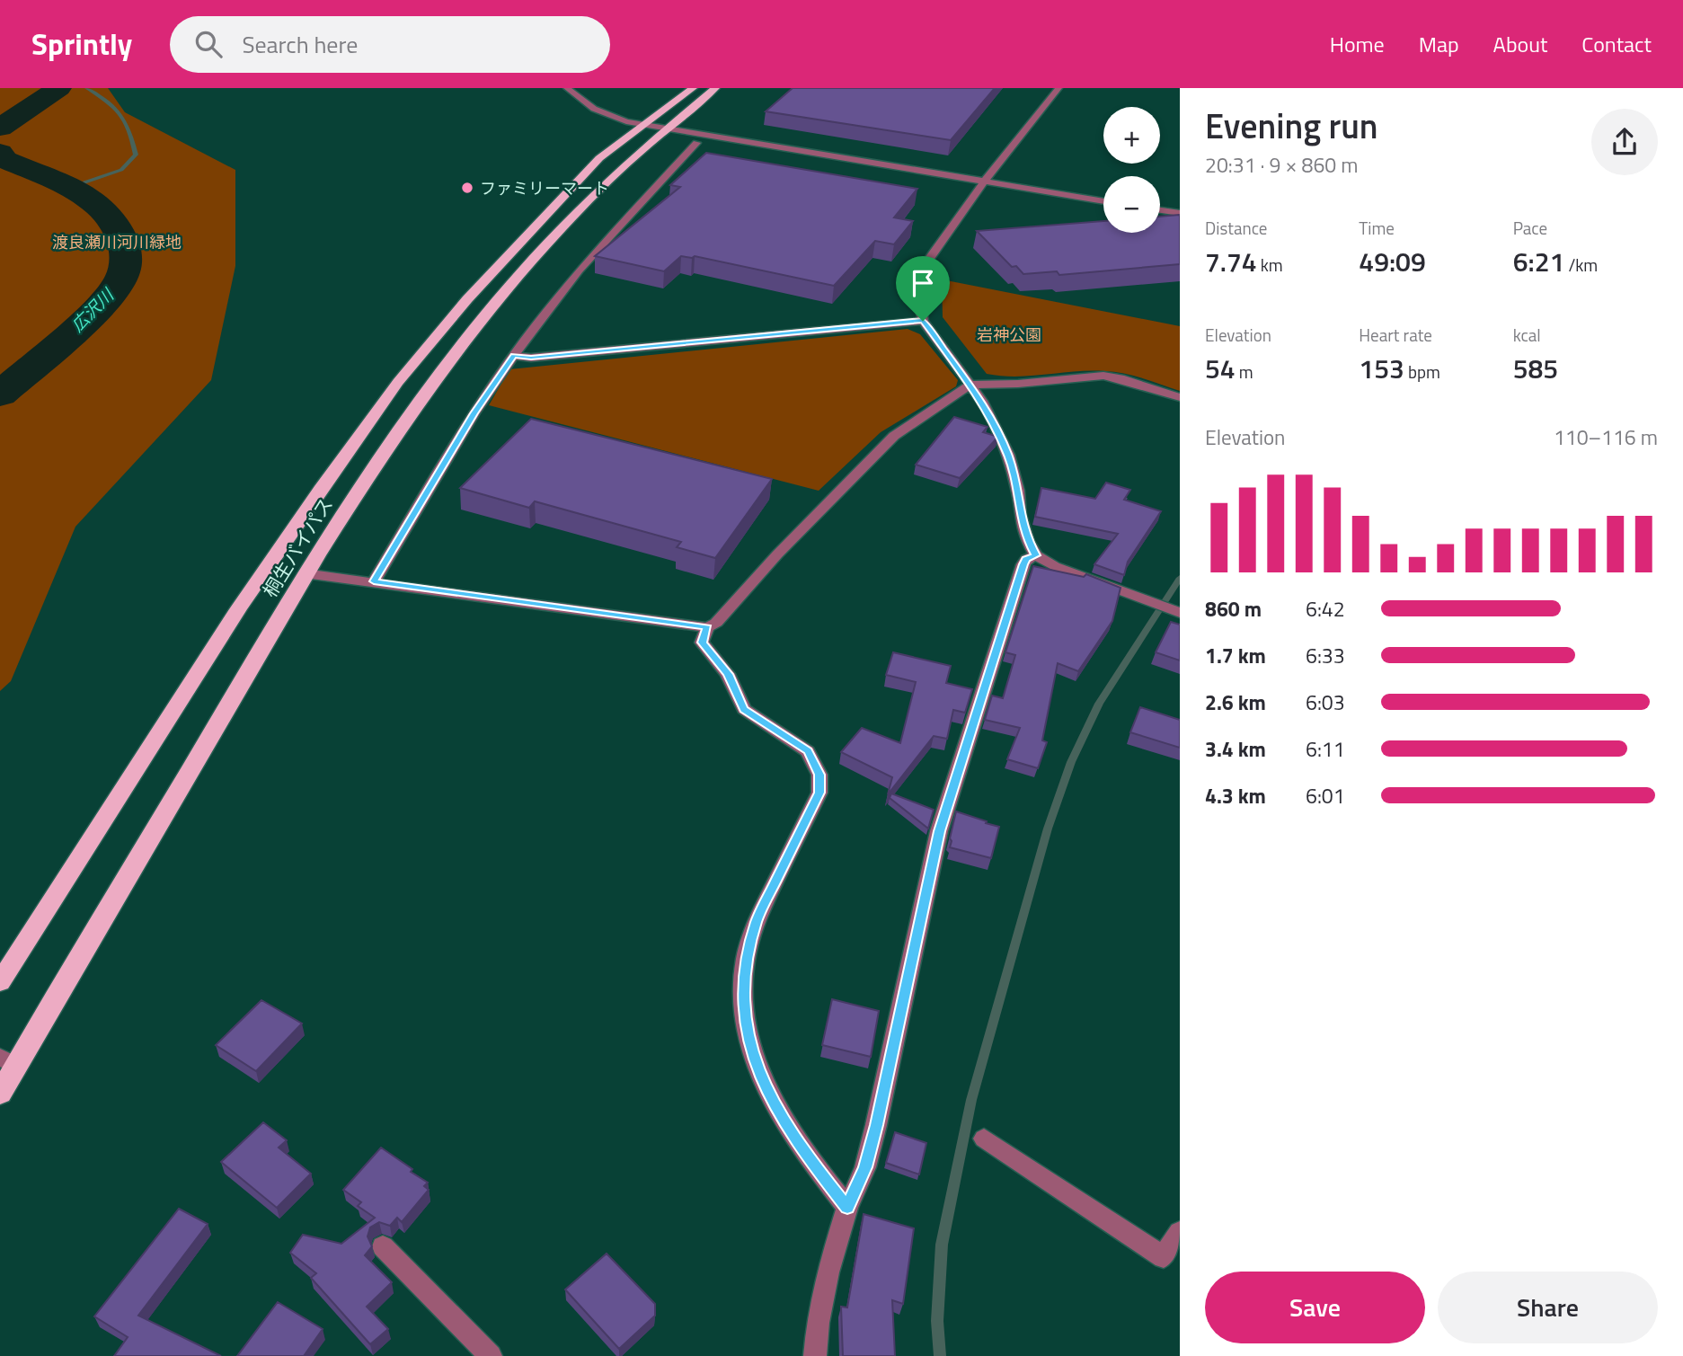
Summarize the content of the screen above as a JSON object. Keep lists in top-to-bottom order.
{
  "streets": {
    "highway": ["桐生バイパス"]
  },
  "water": ["広沢川"],
  "parks": ["渡良瀬川河川緑地", "岩神公園"],
  "places": ["ファミリーマート"],
  "page": {
    "header": "Sprintly",
    "search": "Search here",
    "nav": [
      "Home",
      "Map",
      "About",
      "Contact"
    ],
    "heading": ["Evening run", "20:31 · 9 × 860 m"],
    "map_buttons": ["+", "−"],
    "stats": [
      ["Distance", "7.74 km"],
      ["Time", "49:09"],
      ["Pace", "6:21 /km"],
      ["Elevation", "54 m"],
      ["Heart rate", "153 bpm"],
      ["kcal", "585"]
    ],
    "chart": ["Elevation", "110–116 m"],
    "list": [
      {
        "name": "860 m",
        "note": "6:42"
      },
      {
        "name": "1.7 km",
        "note": "6:33"
      },
      {
        "name": "2.6 km",
        "note": "6:03"
      },
      {
        "name": "3.4 km",
        "note": "6:11"
      },
      {
        "name": "4.3 km",
        "note": "6:01"
      }
    ],
    "buttons": ["Save", "Share"]
  }
}
